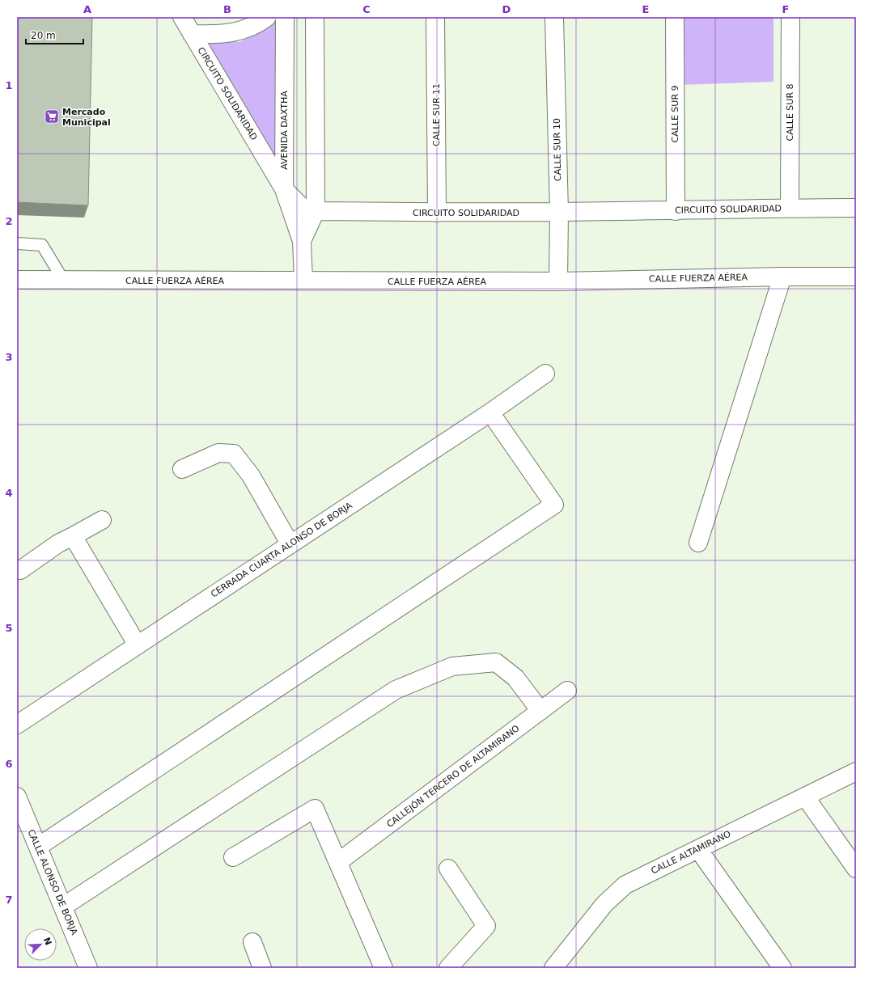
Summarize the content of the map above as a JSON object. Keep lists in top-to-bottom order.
{
  "streets": {
    "street": [
      "CIRCUITO SOLIDARIDAD",
      "CALLE SUR 8",
      "CALLE SUR 9",
      "CALLE SUR 11",
      "AVENIDA DAXTHA",
      "CALLE SUR 10",
      "CALLE FUERZA AÉREA",
      "CERRADA CUARTA ALONSO DE BORJA",
      "CALLEJÓN TERCERO DE ALTAMIRANO",
      "CALLE ALTAMIRANO",
      "CALLE ALONSO DE BORJA"
    ]
  },
  "crossings": [
    ["CIRCUITO SOLIDARIDAD", "CALLE SUR 8"],
    ["CIRCUITO SOLIDARIDAD", "CALLE SUR 9"],
    ["CIRCUITO SOLIDARIDAD", "CALLE SUR 11"],
    ["CIRCUITO SOLIDARIDAD", "AVENIDA DAXTHA"],
    ["CIRCUITO SOLIDARIDAD", "CALLE SUR 10"],
    ["AVENIDA DAXTHA", "CALLE FUERZA AÉREA"],
    ["CALLE SUR 10", "CALLE FUERZA AÉREA"]
  ],
  "places": {
    "supermarket": ["Mercado Municipal"]
  },
  "scale_bar": "20 m",
  "north": "top right",
  "grid": {
    "columns": [
      "A",
      "B",
      "C",
      "D",
      "E",
      "F"
    ],
    "rows": [
      "1",
      "2",
      "3",
      "4",
      "5",
      "6",
      "7"
    ]
  }
}
